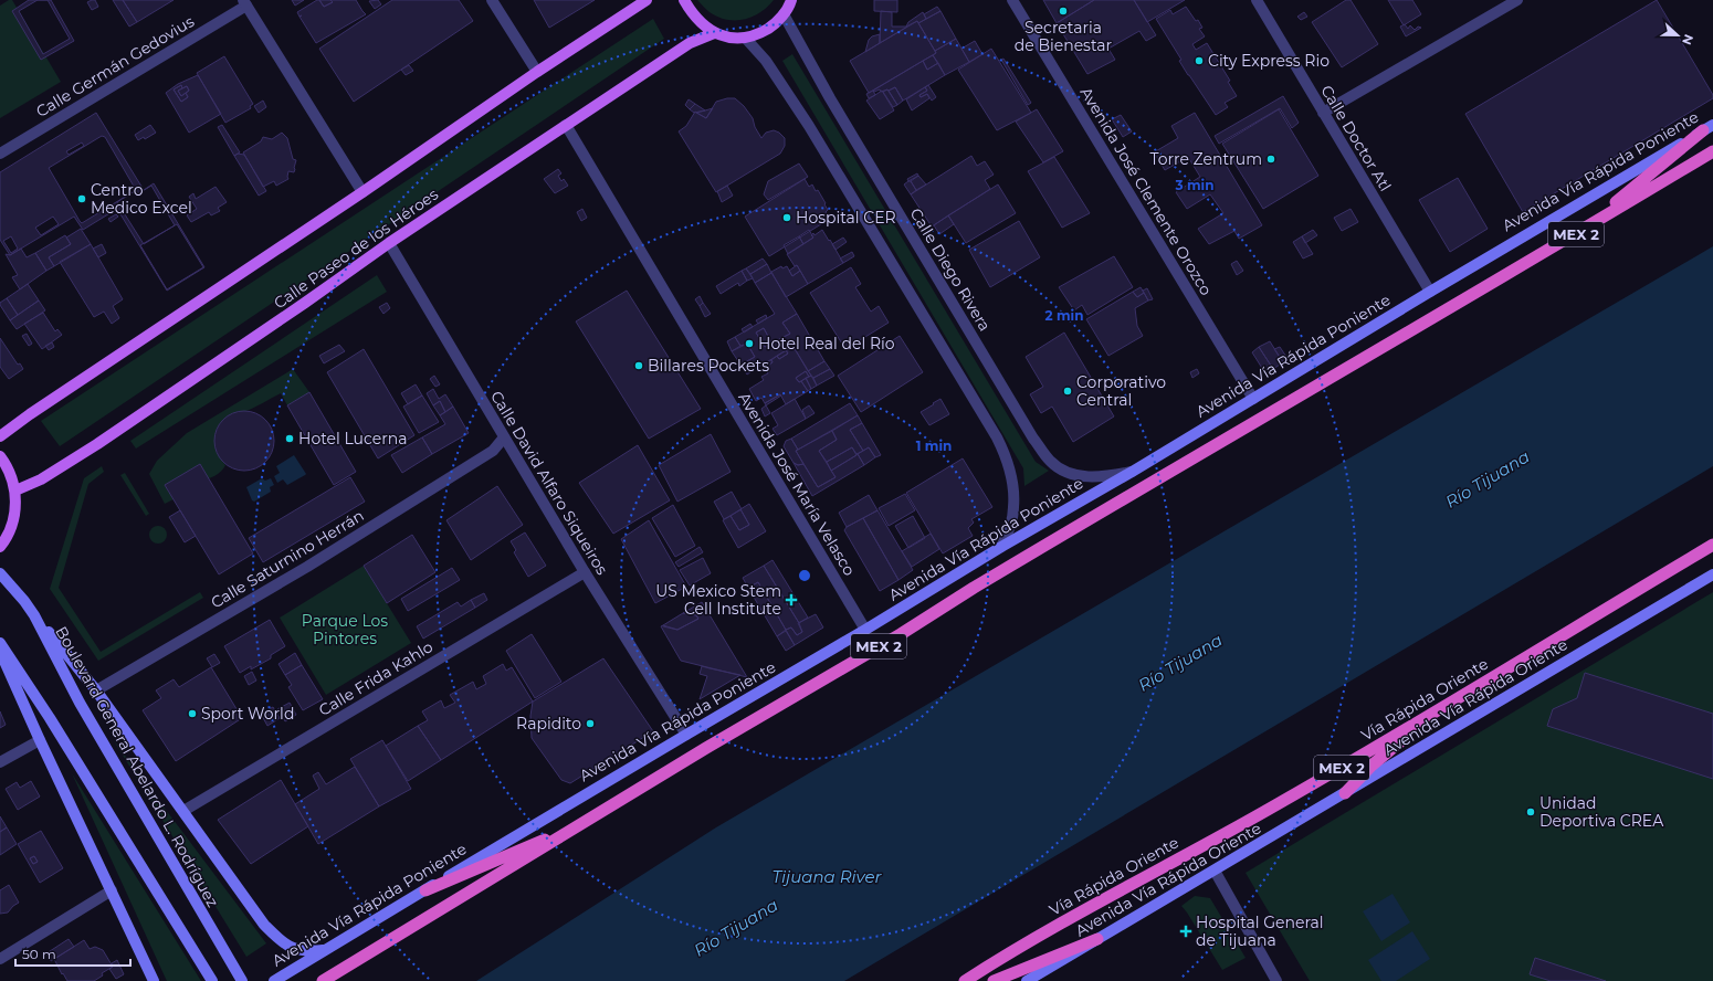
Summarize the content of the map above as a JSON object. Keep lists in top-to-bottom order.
{
  "streets": {
    "highway": ["MEX 2", "Vía Rápida Oriente"],
    "main road": [
      "Avenida Vía Rápida Poniente",
      "Calle Paseo de los Héroes",
      "Avenida Vía Rápida Oriente",
      "Boulevard General Abelardo L. Rodríguez"
    ],
    "street": [
      "Calle Germán Gedovius",
      "Calle Doctor Atl",
      "Avenida José Clemente Orozco",
      "Calle Diego Rivera",
      "Calle David Alfaro Siqueiros",
      "Avenida José María Velasco",
      "Calle Saturnino Herrán",
      "Calle Frida Kahlo"
    ]
  },
  "crossings": [
    ["Calle Doctor Atl", "Avenida Vía Rápida Poniente"],
    ["Avenida Vía Rápida Poniente", "Avenida José Clemente Orozco"],
    ["Avenida Vía Rápida Poniente", "Calle Diego Rivera"],
    ["Avenida Vía Rápida Poniente", "Calle David Alfaro Siqueiros"],
    ["Avenida Vía Rápida Poniente", "Avenida José María Velasco"],
    ["Calle Paseo de los Héroes", "Calle David Alfaro Siqueiros"],
    ["Calle Paseo de los Héroes", "Avenida José María Velasco"],
    ["Calle David Alfaro Siqueiros", "Calle Saturnino Herrán"],
    ["Calle David Alfaro Siqueiros", "Calle Frida Kahlo"]
  ],
  "water": ["Río Tijuana", "Tijuana River"],
  "parks": ["Parque Los Pintores"],
  "places": {
    "other": [
      "Secretaria de Bienestar",
      "City Express Rio",
      "Torre Zentrum",
      "Centro Medico Excel",
      "Hospital CER",
      "Hotel Real del Río",
      "Billares Pockets",
      "Corporativo Central",
      "Hotel Lucerna",
      "Sport World",
      "Rapidito",
      "Unidad Deportiva CREA"
    ],
    "health": ["US Mexico Stem Cell Institute", "Hospital General de Tijuana"]
  },
  "scale_bar": "50 m",
  "north": "right",
  "rings": ["3 min", "2 min", "1 min"]
}
